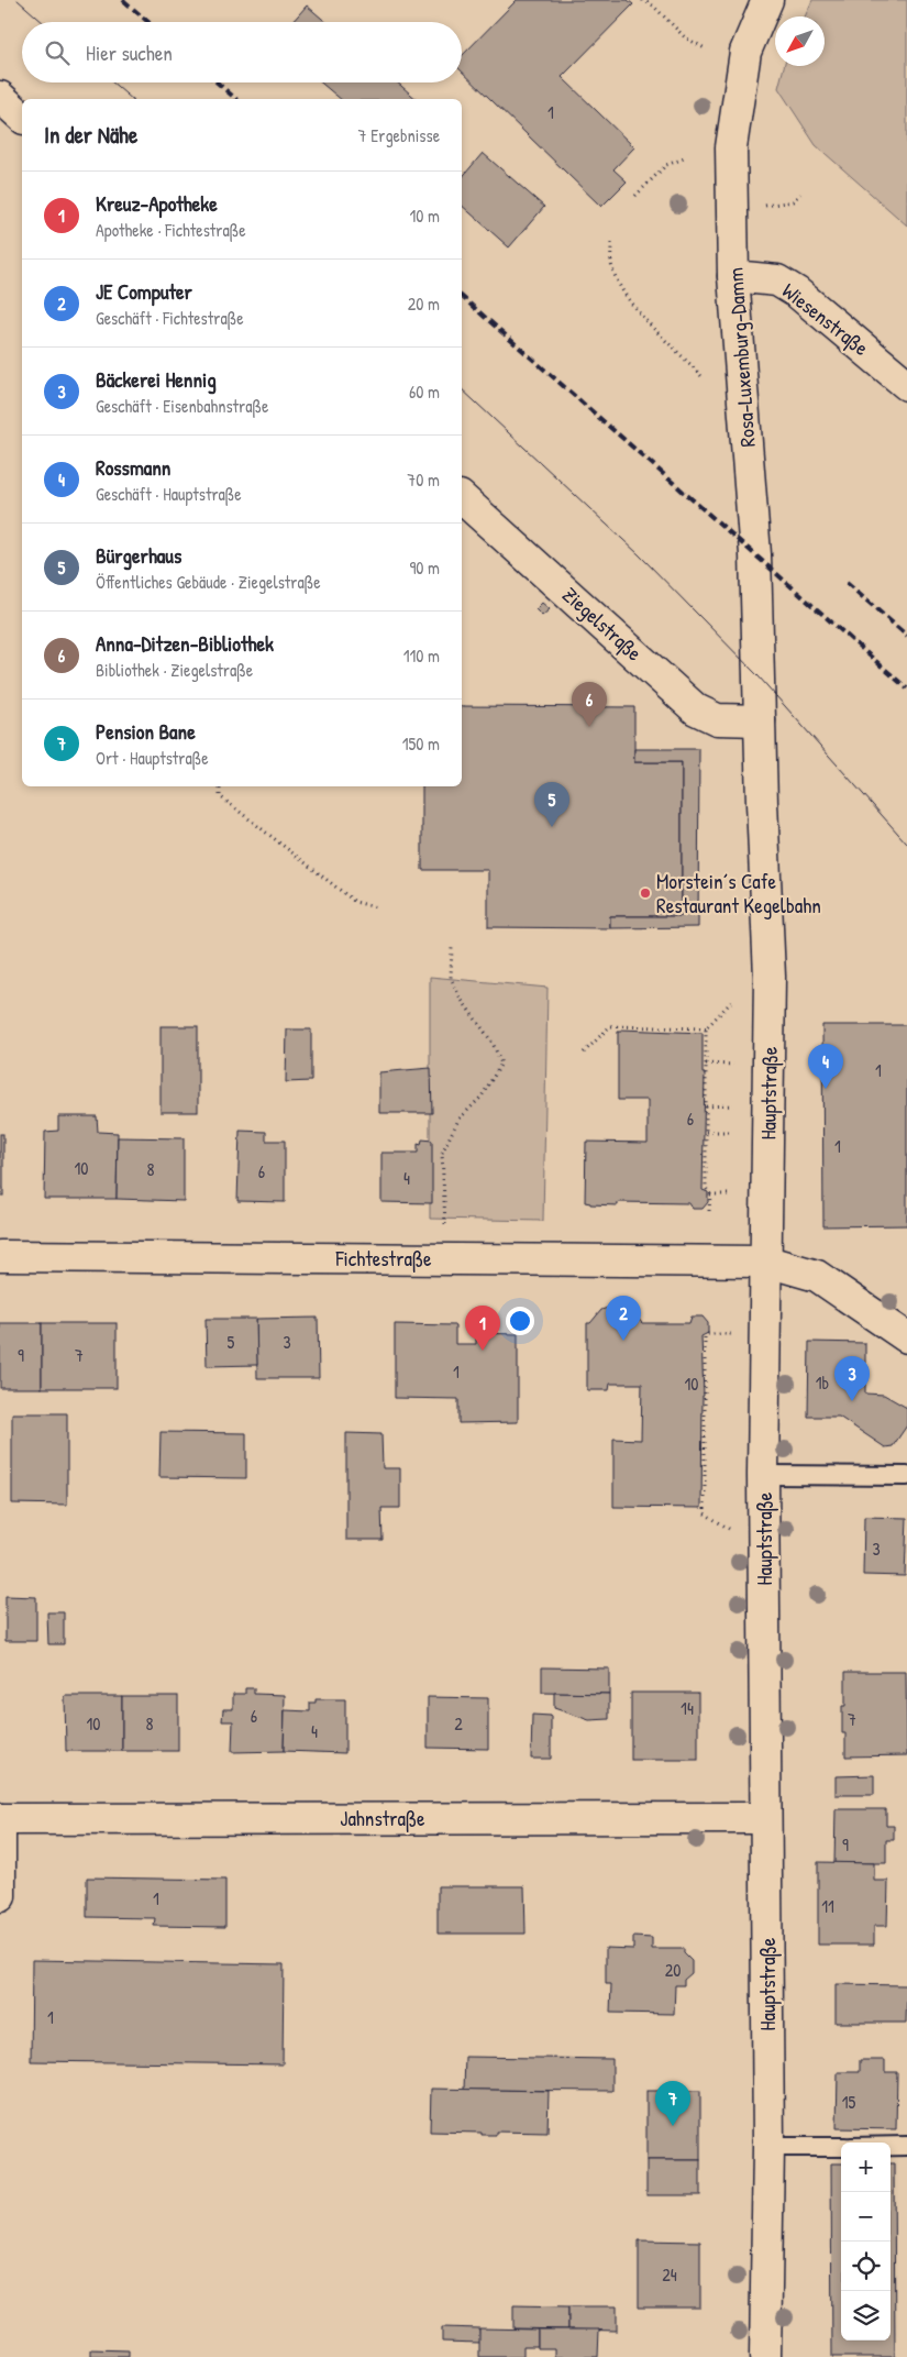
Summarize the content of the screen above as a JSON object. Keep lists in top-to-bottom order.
{
  "streets": {
    "street": [
      "Wiesenstraße",
      "Rosa-Luxemburg-Damm",
      "Ziegelstraße",
      "Hauptstraße",
      "Fichtestraße",
      "Jahnstraße"
    ]
  },
  "crossings": [
    ["Wiesenstraße", "Rosa-Luxemburg-Damm"],
    ["Rosa-Luxemburg-Damm", "Ziegelstraße"],
    ["Rosa-Luxemburg-Damm", "Hauptstraße"],
    ["Ziegelstraße", "Hauptstraße"],
    ["Hauptstraße", "Fichtestraße"],
    ["Hauptstraße", "Jahnstraße"]
  ],
  "places": ["Morstein´s Cafe Restaurant Kegelbahn"],
  "house_numbers": [
    "1",
    "1",
    "6",
    "1",
    "10",
    "8",
    "6",
    "4",
    "5",
    "3",
    "9",
    "7",
    "1",
    "1b",
    "10",
    "3",
    "14",
    "6",
    "7",
    "10",
    "8",
    "2",
    "4",
    "9",
    "1",
    "11",
    "20",
    "1",
    "15",
    "24"
  ],
  "north": "bottom left",
  "page": {
    "search": "Hier suchen",
    "heading": ["In der Nähe", "7 Ergebnisse"],
    "list": [
      {
        "mark": "1",
        "name": "Kreuz-Apotheke",
        "note": "Apotheke · Fichtestraße",
        "value": "10 m"
      },
      {
        "mark": "2",
        "name": "JE Computer",
        "note": "Geschäft · Fichtestraße",
        "value": "20 m"
      },
      {
        "mark": "3",
        "name": "Bäckerei Hennig",
        "note": "Geschäft · Eisenbahnstraße",
        "value": "60 m"
      },
      {
        "mark": "4",
        "name": "Rossmann",
        "note": "Geschäft · Hauptstraße",
        "value": "70 m"
      },
      {
        "mark": "5",
        "name": "Bürgerhaus",
        "note": "Öffentliches Gebäude · Ziegelstraße",
        "value": "90 m"
      },
      {
        "mark": "6",
        "name": "Anna-Ditzen-Bibliothek",
        "note": "Bibliothek · Ziegelstraße",
        "value": "110 m"
      },
      {
        "mark": "7",
        "name": "Pension Bane",
        "note": "Ort · Hauptstraße",
        "value": "150 m"
      }
    ],
    "pins": [
      "6",
      "5",
      "4",
      "2",
      "1",
      "3",
      "7"
    ],
    "map_buttons": ["+", "−"]
  }
}
